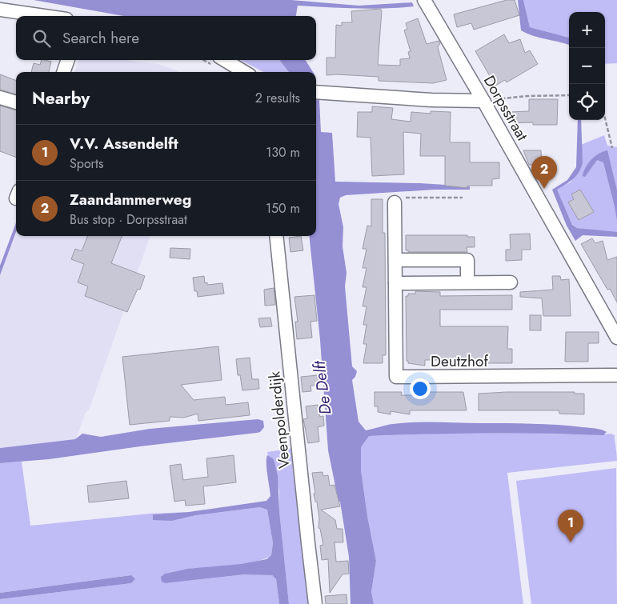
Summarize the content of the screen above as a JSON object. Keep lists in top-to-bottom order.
{
  "streets": {
    "street": ["Dorpsstraat", "Deutzhof", "Veenpolderdijk"]
  },
  "water": ["De Delft"],
  "page": {
    "map_buttons": ["+", "−"],
    "search": "Search here",
    "heading": ["Nearby", "2 results"],
    "list": [
      {
        "mark": "1",
        "name": "V.V. Assendelft",
        "note": "Sports",
        "value": "130 m"
      },
      {
        "mark": "2",
        "name": "Zaandammerweg",
        "note": "Bus stop · Dorpsstraat",
        "value": "150 m"
      }
    ],
    "pins": ["2", "1"]
  }
}
